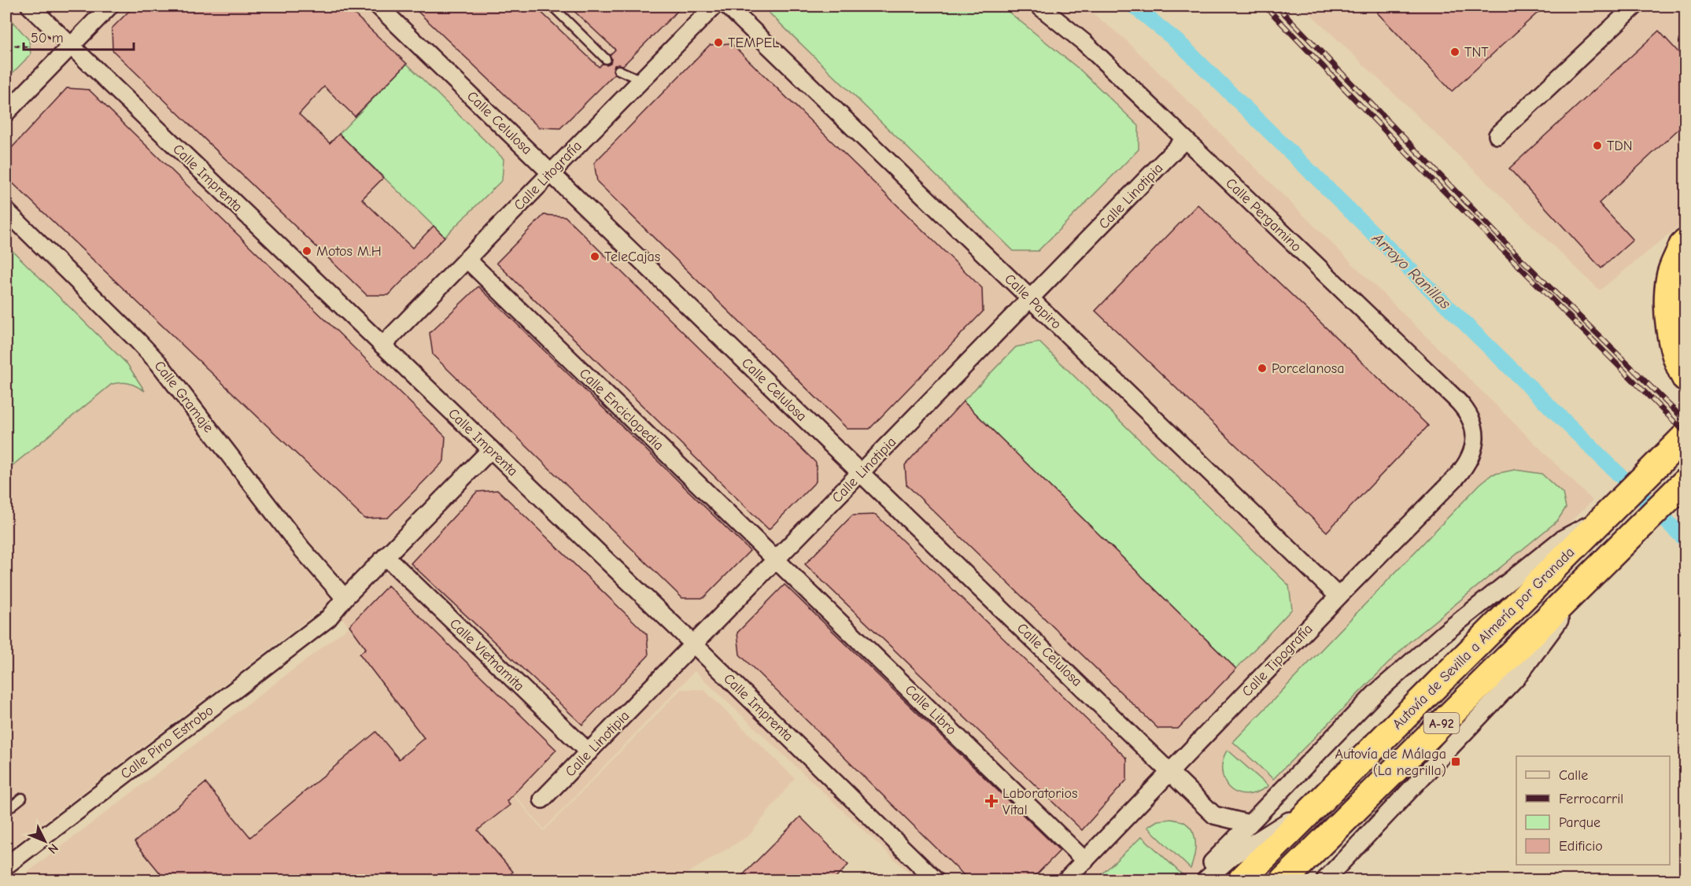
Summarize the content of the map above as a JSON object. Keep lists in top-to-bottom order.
{
  "streets": {
    "highway": ["Autovía de Sevilla a Almería por Granada", "A-92"],
    "street": [
      "Calle Celulosa",
      "Calle Litografía",
      "Calle Imprenta",
      "Calle Linotipia",
      "Calle Pergamino",
      "Calle Papiro",
      "Calle Gramaje",
      "Calle Enciclopedia",
      "Calle Vietnamita",
      "Calle Tipografía",
      "Calle Libro",
      "Calle Pino Estrobo"
    ]
  },
  "crossings": [
    ["Calle Celulosa", "Calle Litografía"],
    ["Calle Celulosa", "Calle Linotipia"],
    ["Calle Celulosa", "Calle Tipografía"],
    ["Calle Litografía", "Calle Imprenta"],
    ["Calle Litografía", "Calle Enciclopedia"],
    ["Calle Imprenta", "Calle Linotipia"],
    ["Calle Imprenta", "Calle Pino Estrobo"],
    ["Calle Linotipia", "Calle Pergamino"],
    ["Calle Linotipia", "Calle Papiro"],
    ["Calle Linotipia", "Calle Enciclopedia"],
    ["Calle Linotipia", "Calle Vietnamita"],
    ["Calle Linotipia", "Calle Libro"],
    ["Calle Pergamino", "Calle Tipografía"],
    ["Calle Papiro", "Calle Tipografía"],
    ["Calle Gramaje", "Calle Pino Estrobo"],
    ["Calle Enciclopedia", "Calle Libro"],
    ["Calle Vietnamita", "Calle Pino Estrobo"],
    ["Calle Tipografía", "Calle Libro"]
  ],
  "water": ["Arroyo Ranillas"],
  "places": {
    "other": [
      "TEMPEL",
      "TNT",
      "TDN",
      "Motos M.H",
      "TeleCajas",
      "Porcelanosa"
    ],
    "transit": ["Autovía de Málaga (La negrilla)"],
    "health": ["Laboratorios Vital"]
  },
  "legend": [
    "Calle",
    "Ferrocarril",
    "Parque",
    "Edificio"
  ],
  "scale_bar": "50 m",
  "north": "bottom right"
}
